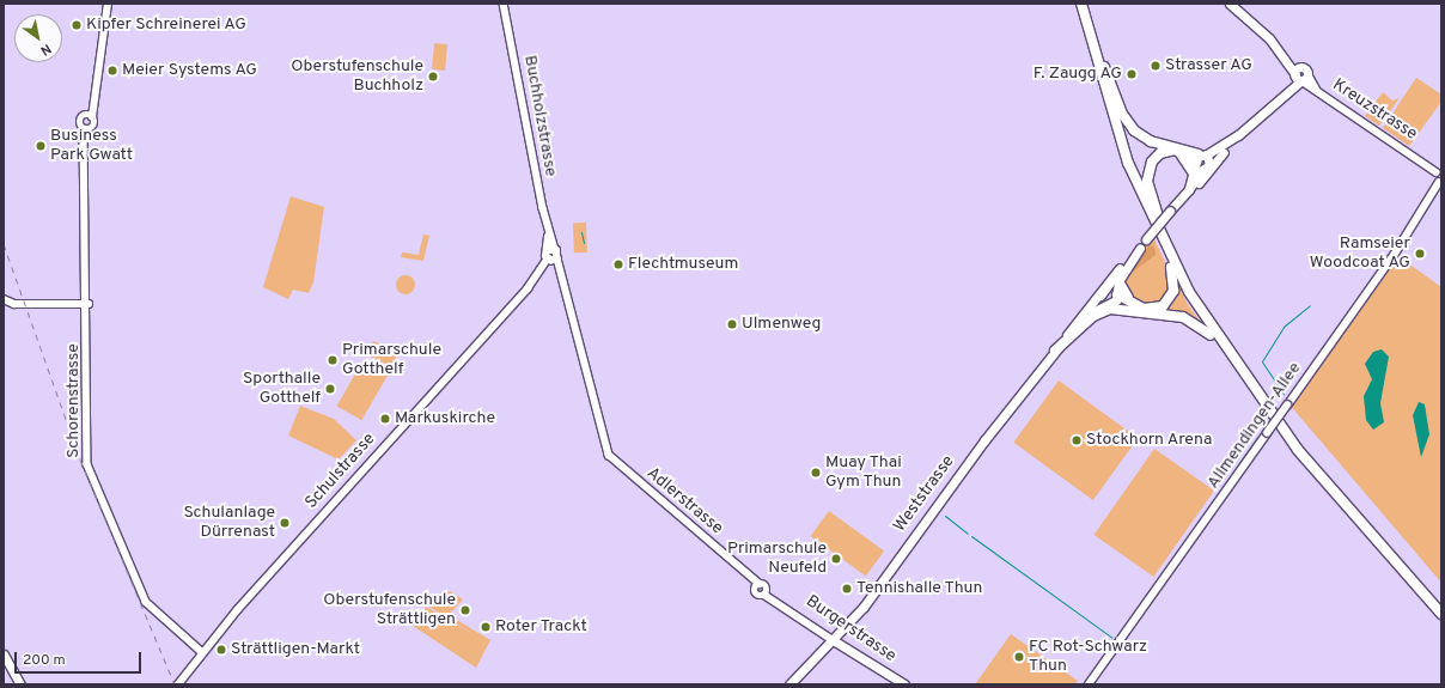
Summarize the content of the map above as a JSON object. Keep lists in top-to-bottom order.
{
  "streets": {
    "main road": ["Weststrasse", "Burgerstrasse"],
    "street": [
      "Kreuzstrasse",
      "Buchholzstrasse",
      "Schorenstrasse",
      "Allmendingen-Allee",
      "Schulstrasse",
      "Adlerstrasse"
    ]
  },
  "crossings": [
    ["Kreuzstrasse", "Weststrasse"],
    ["Buchholzstrasse", "Schulstrasse"],
    ["Buchholzstrasse", "Adlerstrasse"],
    ["Schorenstrasse", "Schulstrasse"],
    ["Schulstrasse", "Adlerstrasse"],
    ["Weststrasse", "Burgerstrasse"]
  ],
  "places": [
    "Kipfer Schreinerei AG",
    "Strasser AG",
    "Meier Systems AG",
    "F. Zaugg AG",
    "Oberstufenschule Buchholz",
    "Business Park Gwatt",
    "Ramseier Woodcoat AG",
    "Flechtmuseum",
    "Ulmenweg",
    "Primarschule Gotthelf",
    "Sporthalle Gotthelf",
    "Markuskirche",
    "Stockhorn Arena",
    "Muay Thai Gym Thun",
    "Schulanlage Dürrenast",
    "Primarschule Neufeld",
    "Tennishalle Thun",
    "Oberstufenschule Strättligen",
    "Roter Trackt",
    "Strättligen-Markt",
    "FC Rot-Schwarz Thun"
  ],
  "scale_bar": "200 m",
  "north": "bottom right"
}
